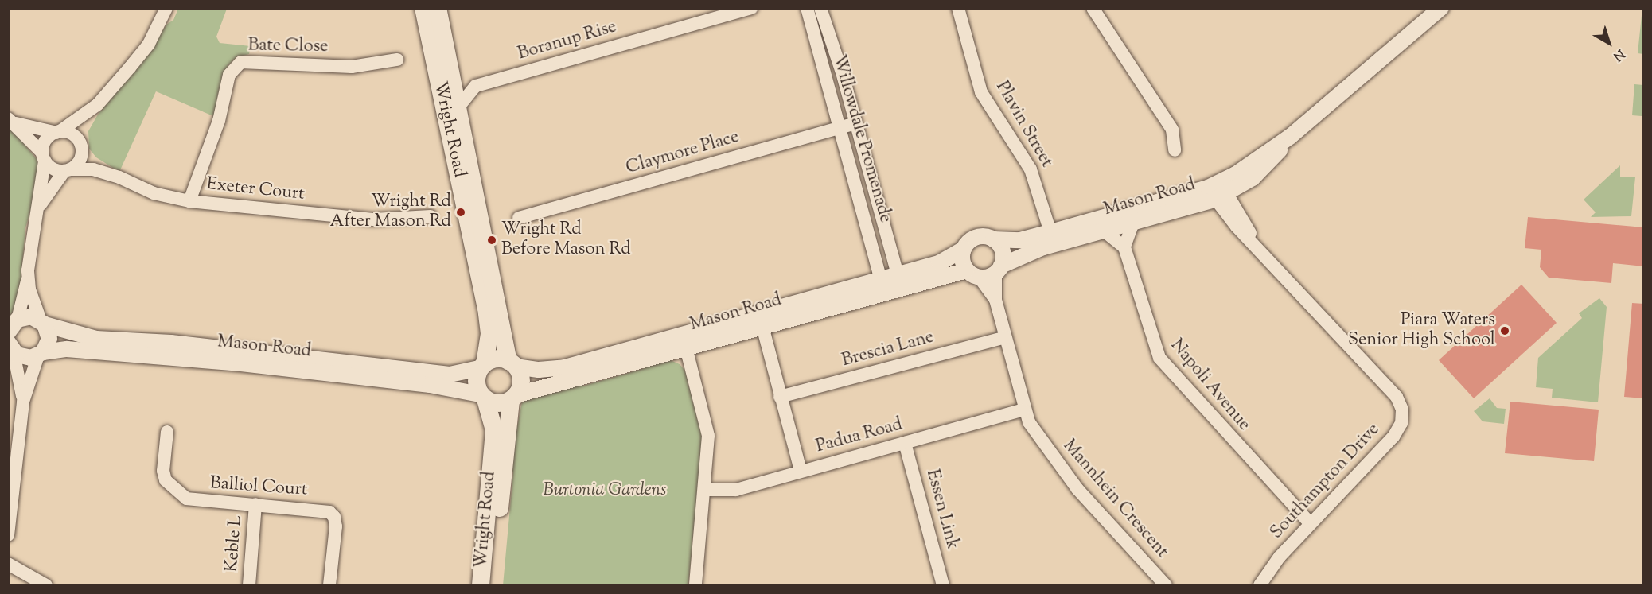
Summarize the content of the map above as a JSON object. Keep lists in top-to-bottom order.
{
  "streets": {
    "main road": ["Wright Road"],
    "street": [
      "Boranup Rise",
      "Bate Close",
      "Plavin Street",
      "Willowdale Promenade",
      "Claymore Place",
      "Exeter Court",
      "Mason Road",
      "Brescia Lane",
      "Napoli Avenue",
      "Padua Road",
      "Southampton Drive",
      "Balliol Court",
      "Mannhein Crescent",
      "Essen Link",
      "Keble L"
    ]
  },
  "crossings": [
    ["Bate Close", "Exeter Court"],
    ["Plavin Street", "Mason Road"],
    ["Wright Road", "Mason Road"],
    ["Willowdale Promenade", "Claymore Place"],
    ["Willowdale Promenade", "Mason Road"],
    ["Mason Road", "Southampton Drive"],
    ["Mason Road", "Mannhein Crescent"],
    ["Brescia Lane", "Mannhein Crescent"],
    ["Napoli Avenue", "Southampton Drive"],
    ["Padua Road", "Mannhein Crescent"],
    ["Padua Road", "Essen Link"],
    ["Balliol Court", "Keble L"]
  ],
  "parks": ["Burtonia Gardens"],
  "places": ["Wright Rd After Mason Rd", "Wright Rd Before Mason Rd", "Piara Waters Senior High School"],
  "north": "bottom right"
}
